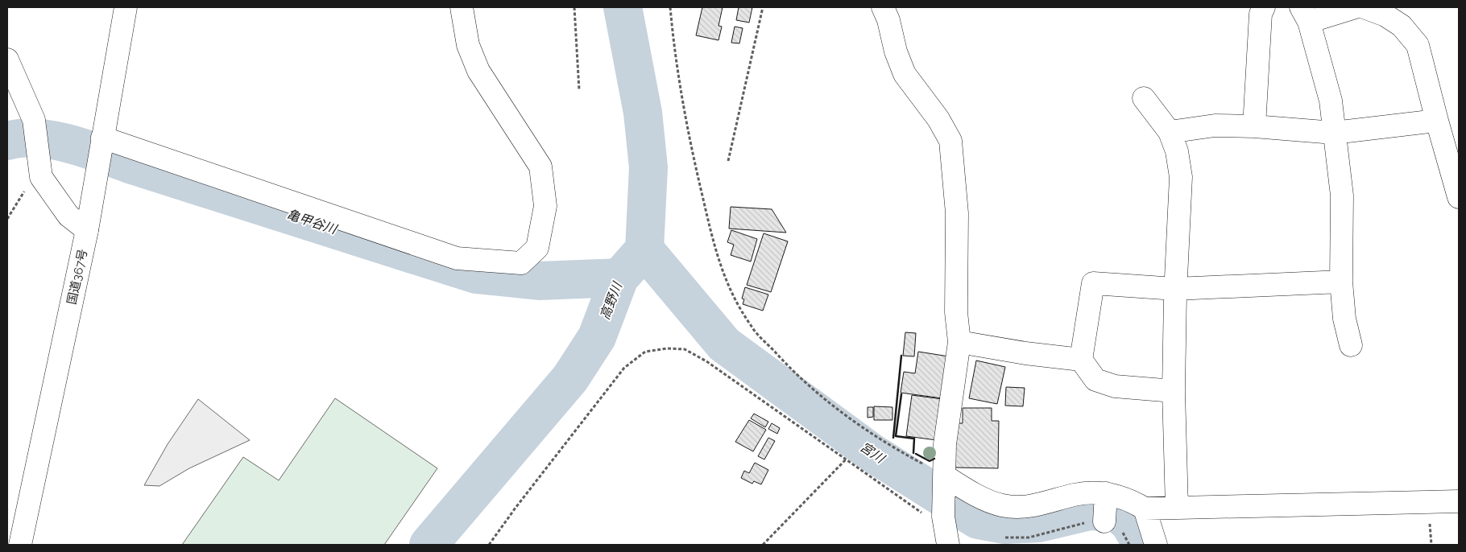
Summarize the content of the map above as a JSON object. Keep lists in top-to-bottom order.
{
  "streets": {
    "main road": ["国道367号"]
  },
  "water": ["亀甲谷川", "高野川", "宮川"]
}
